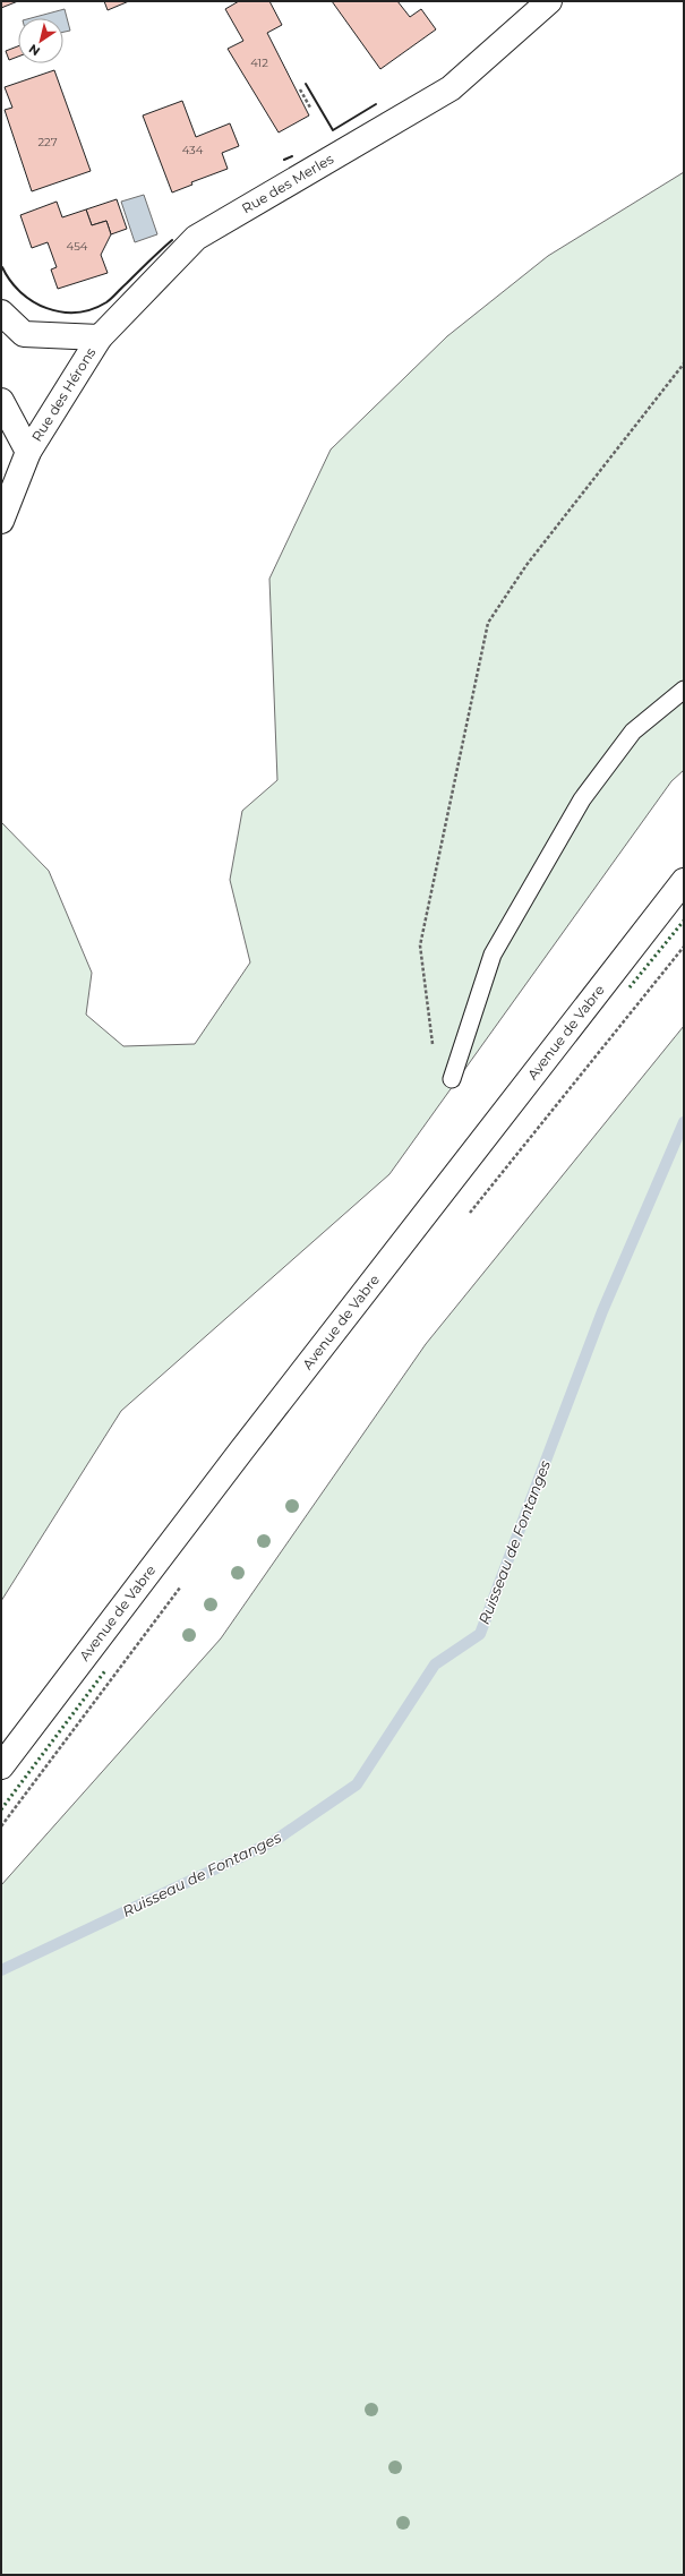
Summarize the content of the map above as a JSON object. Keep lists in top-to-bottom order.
{
  "streets": {
    "main road": ["Rue des Merles", "Rue des Hérons", "Avenue de Vabre"]
  },
  "crossings": [
    ["Rue des Merles", "Rue des Hérons"]
  ],
  "water": ["Ruisseau de Fontanges"],
  "house_numbers": [
    "412",
    "227",
    "434",
    "454"
  ],
  "north": "bottom left"
}
